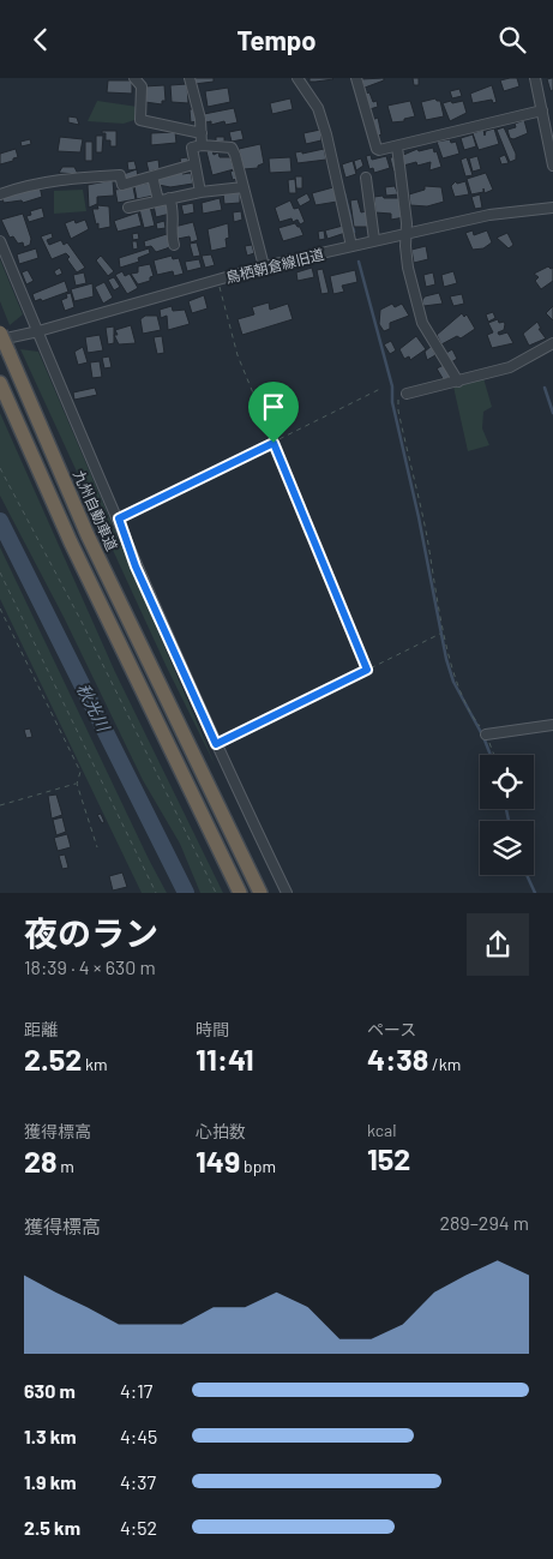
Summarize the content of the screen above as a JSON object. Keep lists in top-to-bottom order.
{
  "streets": {
    "highway": ["九州自動車道"],
    "street": ["鳥栖朝倉線旧道"]
  },
  "water": ["秋光川"],
  "page": {
    "header": "Tempo",
    "heading": ["夜のラン", "18:39 · 4 × 630 m"],
    "stats": [
      ["距離", "2.52 km"],
      ["時間", "11:41"],
      ["ペース", "4:38 /km"],
      ["獲得標高", "28 m"],
      ["心拍数", "149 bpm"],
      ["kcal", "152"]
    ],
    "chart": ["獲得標高", "289–294 m"],
    "list": [
      {
        "name": "630 m",
        "note": "4:17"
      },
      {
        "name": "1.3 km",
        "note": "4:45"
      },
      {
        "name": "1.9 km",
        "note": "4:37"
      },
      {
        "name": "2.5 km",
        "note": "4:52"
      }
    ]
  }
}
